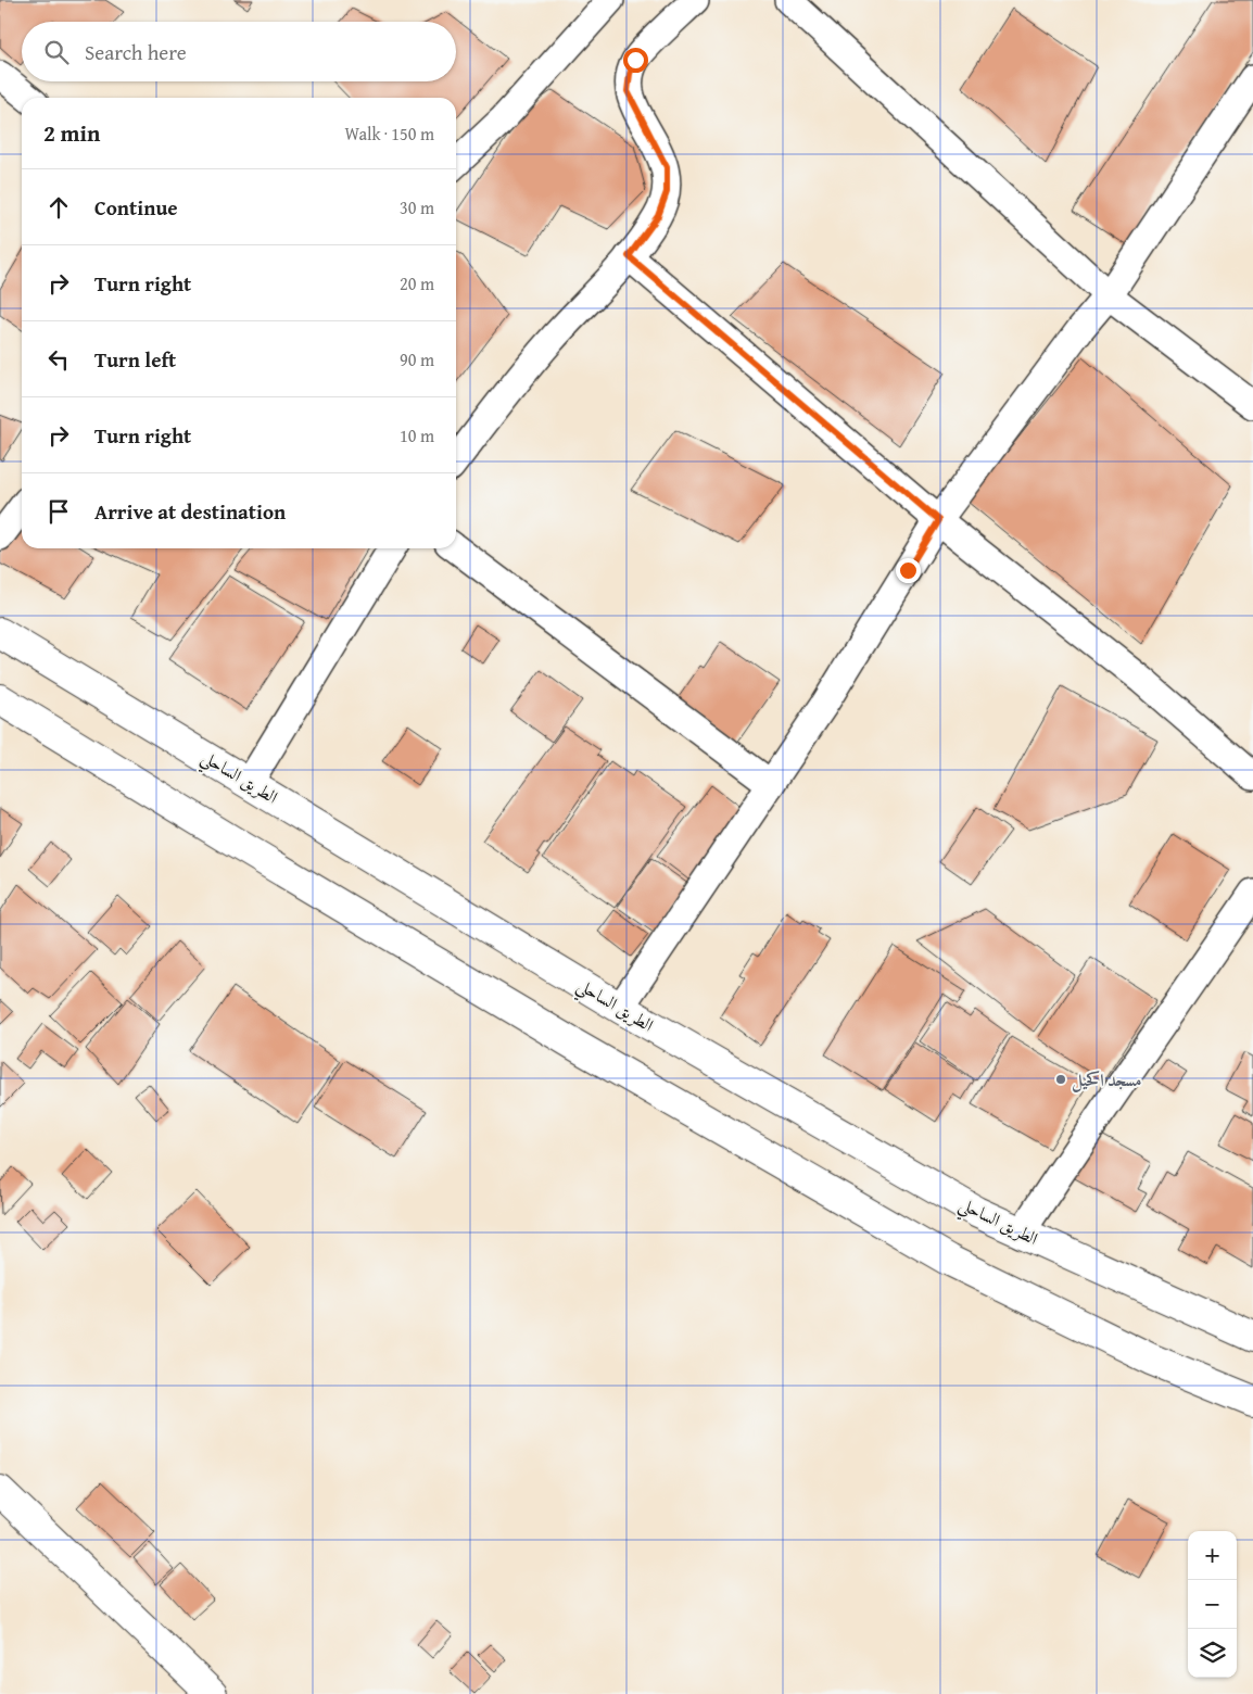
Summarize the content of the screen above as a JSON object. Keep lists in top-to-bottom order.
{
  "streets": {
    "main road": ["الطريق الساحلي"]
  },
  "places": ["مسجد اكحيل"],
  "page": {
    "search": "Search here",
    "heading": ["2 min", "Walk · 150 m"],
    "list": [
      ["Continue", "30 m"],
      ["Turn right", "20 m"],
      ["Turn left", "90 m"],
      ["Turn right", "10 m"],
      "Arrive at destination"
    ],
    "map_buttons": ["+", "−"]
  }
}
